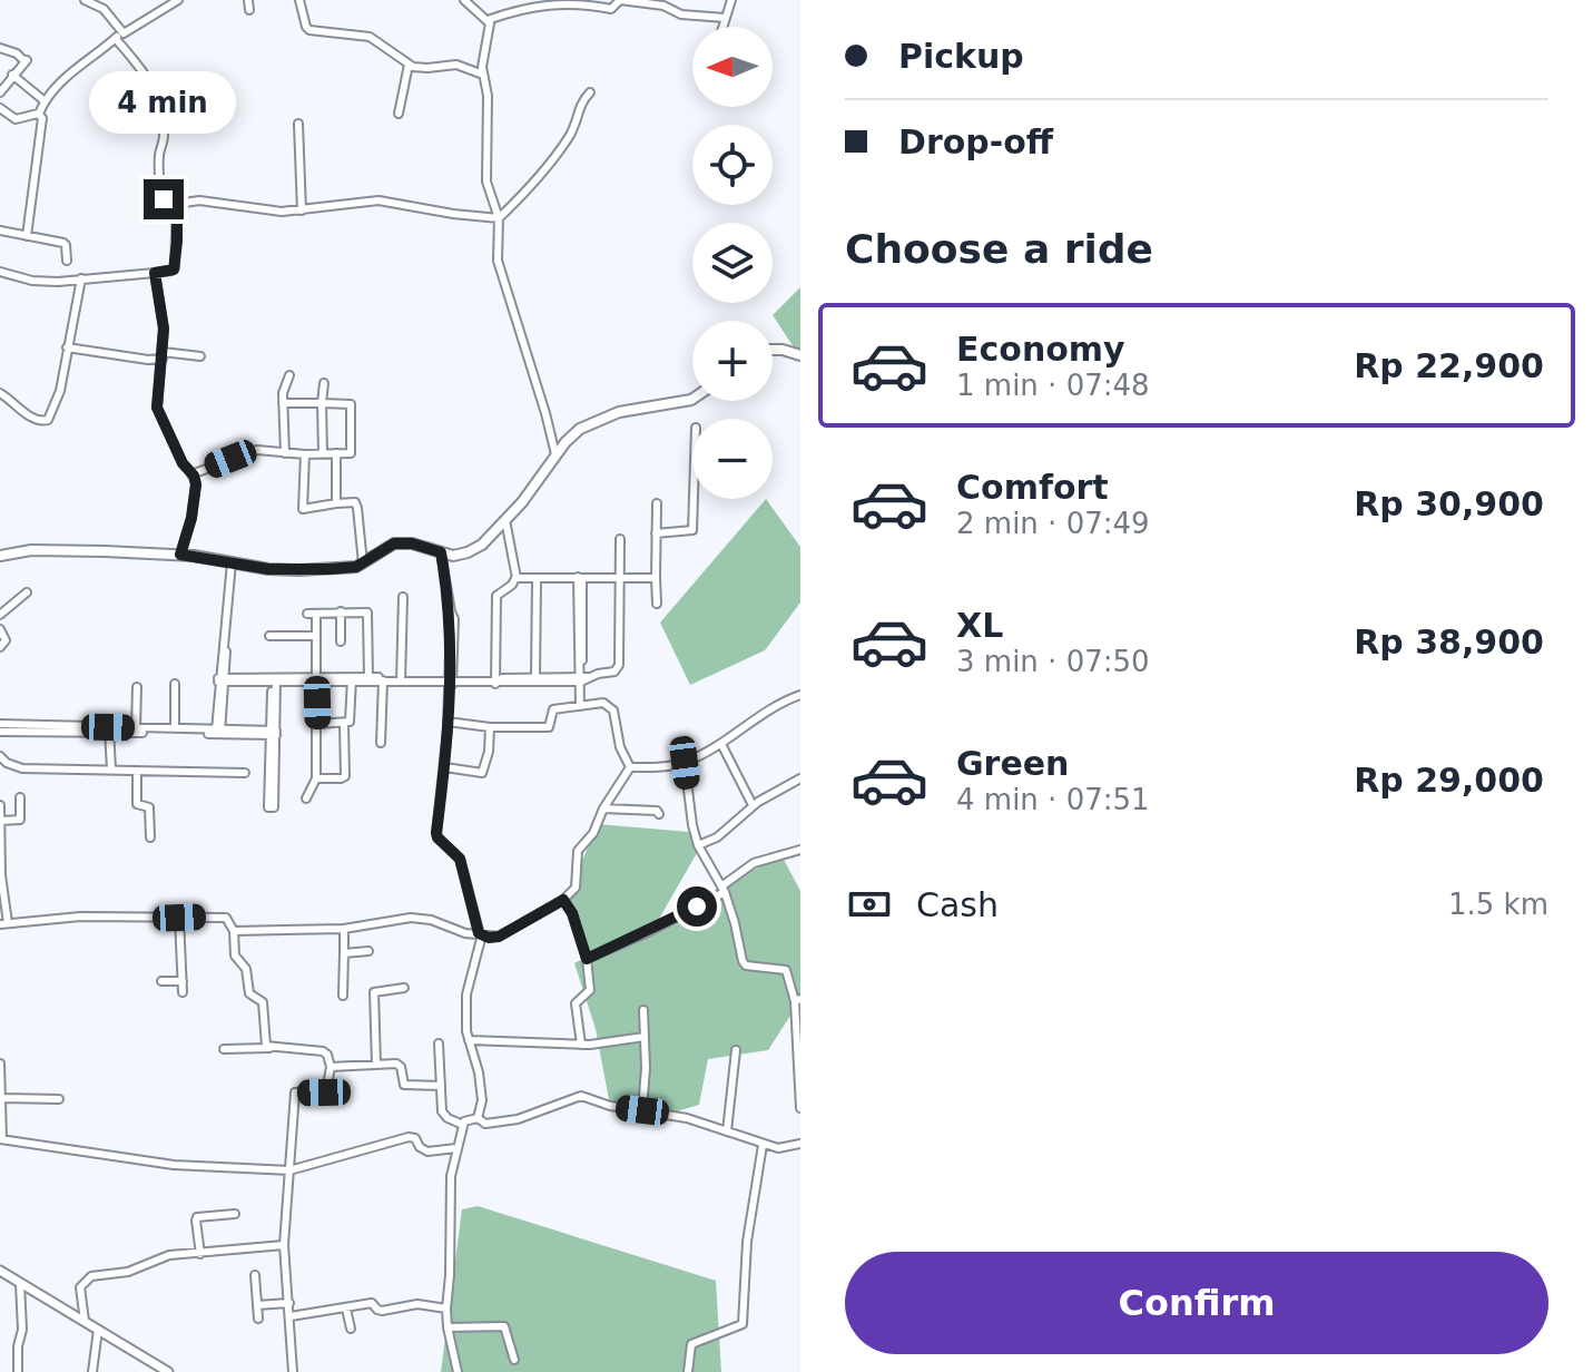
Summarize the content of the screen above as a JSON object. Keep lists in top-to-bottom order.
{
  "north": "left",
  "page": {
    "banner": ["Pickup", "Drop-off"],
    "map_buttons": ["+", "−"],
    "bubble": "4 min",
    "heading": "Choose a ride",
    "list": [
      {
        "name": "Economy",
        "note": "1 min · 07:48",
        "value": "Rp 22,900"
      },
      {
        "name": "Comfort",
        "note": "2 min · 07:49",
        "value": "Rp 30,900"
      },
      {
        "name": "XL",
        "note": "3 min · 07:50",
        "value": "Rp 38,900"
      },
      {
        "name": "Green",
        "note": "4 min · 07:51",
        "value": "Rp 29,000"
      }
    ],
    "pay": ["Cash", "1.5 km"],
    "buttons": "Confirm"
  }
}
